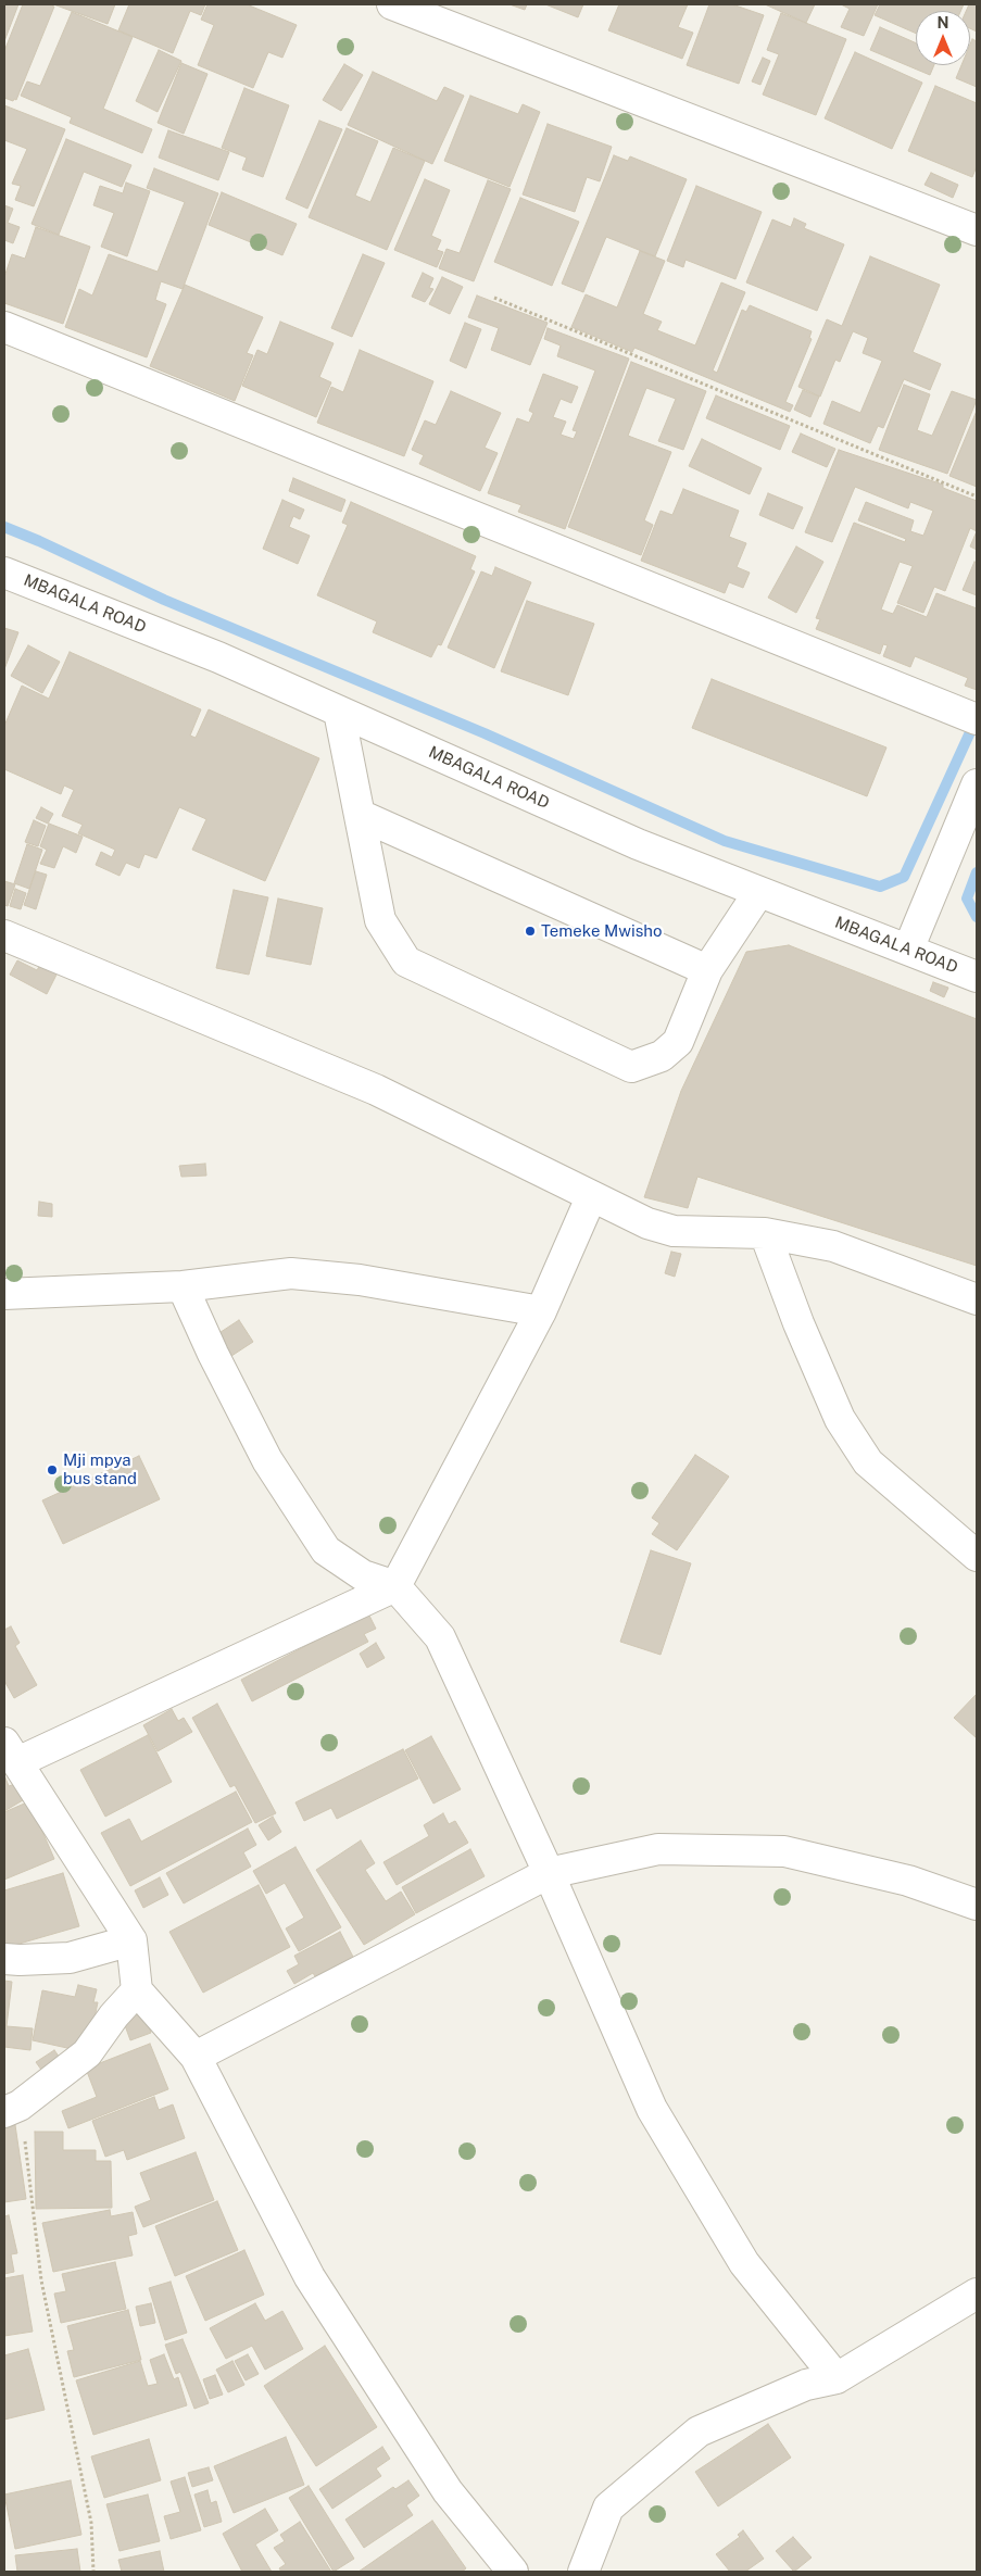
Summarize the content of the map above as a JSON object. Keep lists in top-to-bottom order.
{
  "streets": {
    "street": ["MBAGALA ROAD"]
  },
  "places": ["Temeke Mwisho", "Mji mpya bus stand"],
  "north": "top"
}
